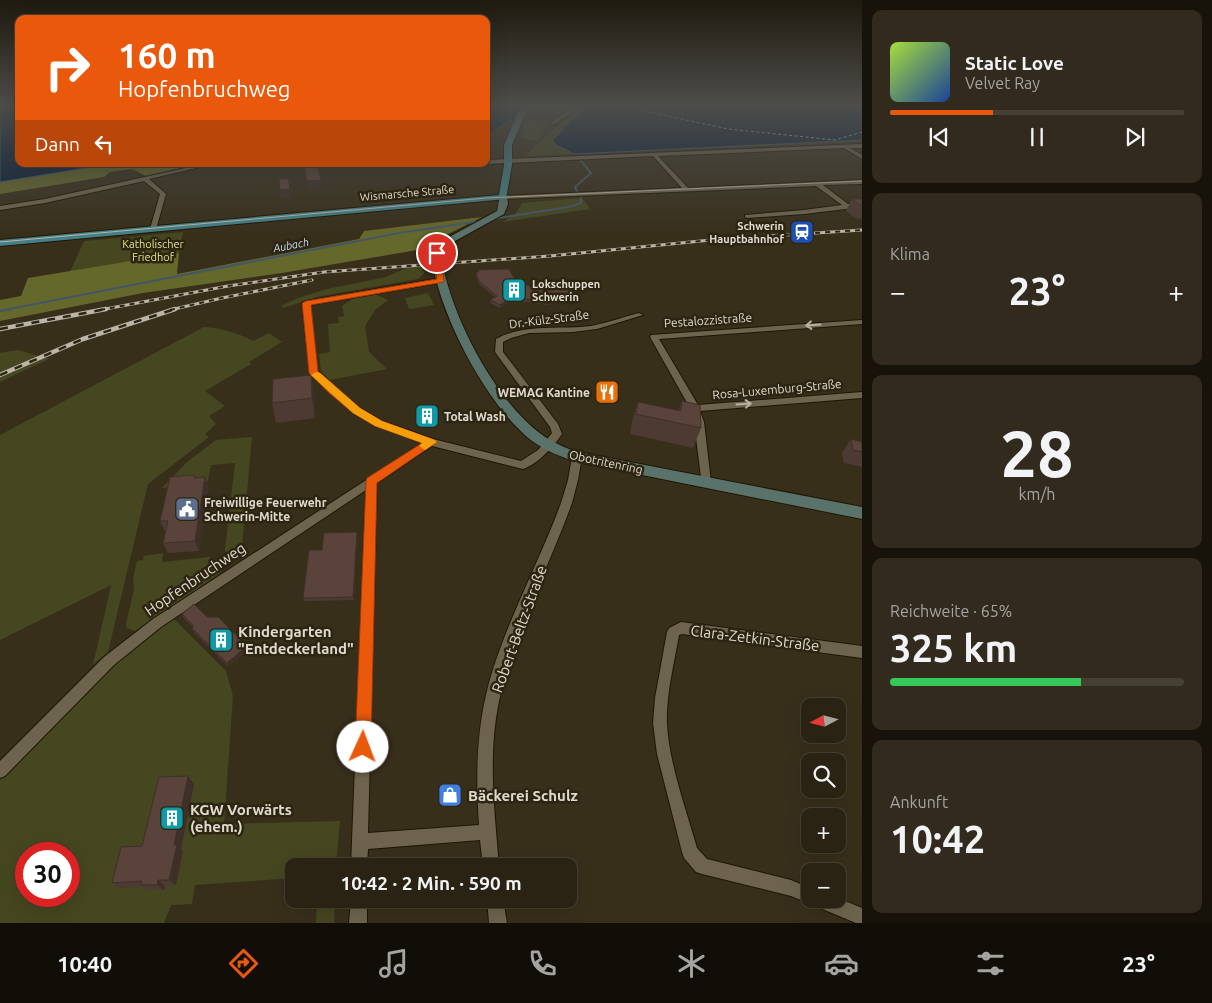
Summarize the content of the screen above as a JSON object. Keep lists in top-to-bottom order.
{
  "streets": {
    "main road": ["Wismarsche Straße"],
    "street": [
      "Dr.-Külz-Straße",
      "Pestalozzistraße",
      "Rosa-Luxemburg-Straße",
      "Obotritenring",
      "Hopfenbruchweg",
      "Robert-Beltz-Straße",
      "Clara-Zetkin-Straße"
    ]
  },
  "crossings": [
    ["Wismarsche Straße", "Obotritenring"],
    ["Dr.-Külz-Straße", "Obotritenring"],
    ["Pestalozzistraße", "Rosa-Luxemburg-Straße"],
    ["Pestalozzistraße", "Obotritenring"],
    ["Obotritenring", "Robert-Beltz-Straße"]
  ],
  "one_way": ["Rosa-Luxemburg-Straße"],
  "water": ["Aubach"],
  "parks": ["Katholischer Friedhof"],
  "places": {
    "station": ["Schwerin Hauptbahnhof"],
    "building": [
      "Lokschuppen Schwerin",
      "Total Wash",
      "Kindergarten \"Entdeckerland\"",
      "KGW Vorwärts (ehem.)"
    ],
    "restaurant": ["WEMAG Kantine"],
    "public building": ["Freiwillige Feuerwehr Schwerin-Mitte"],
    "shop": ["Bäckerei Schulz"]
  },
  "north": "left",
  "page": {
    "turn": ["160 m", "Hopfenbruchweg"],
    "song": ["Static Love", "Velvet Ray"],
    "then": "Dann",
    "tile": [
      "Klima",
      ["28", "km/h"],
      ["Reichweite · 65%", "325 km"],
      ["Ankunft", "10:42"]
    ],
    "heat": ["−", "23°", "+"],
    "map_buttons": ["+", "−"],
    "limit": "30",
    "trip": "10:42 · 2 Min. · 590 m",
    "tabs": ["10:40", "23°"]
  }
}
